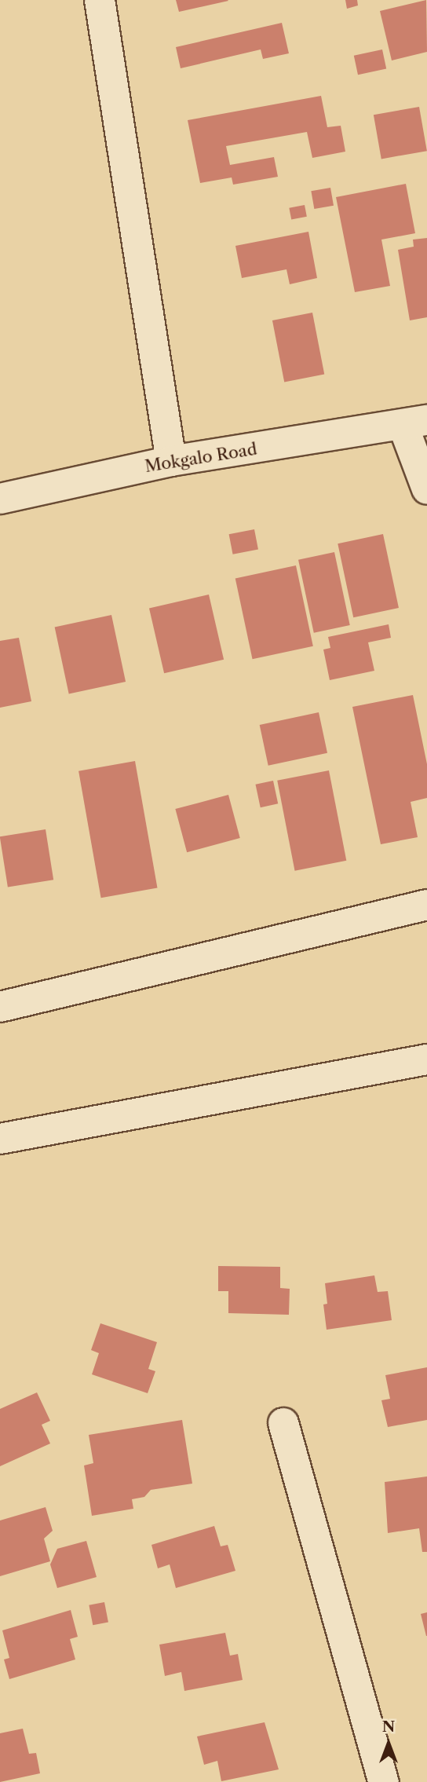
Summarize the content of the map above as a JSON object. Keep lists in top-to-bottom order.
{
  "streets": {
    "street": ["Mokgalo Road"]
  },
  "north": "top"
}
